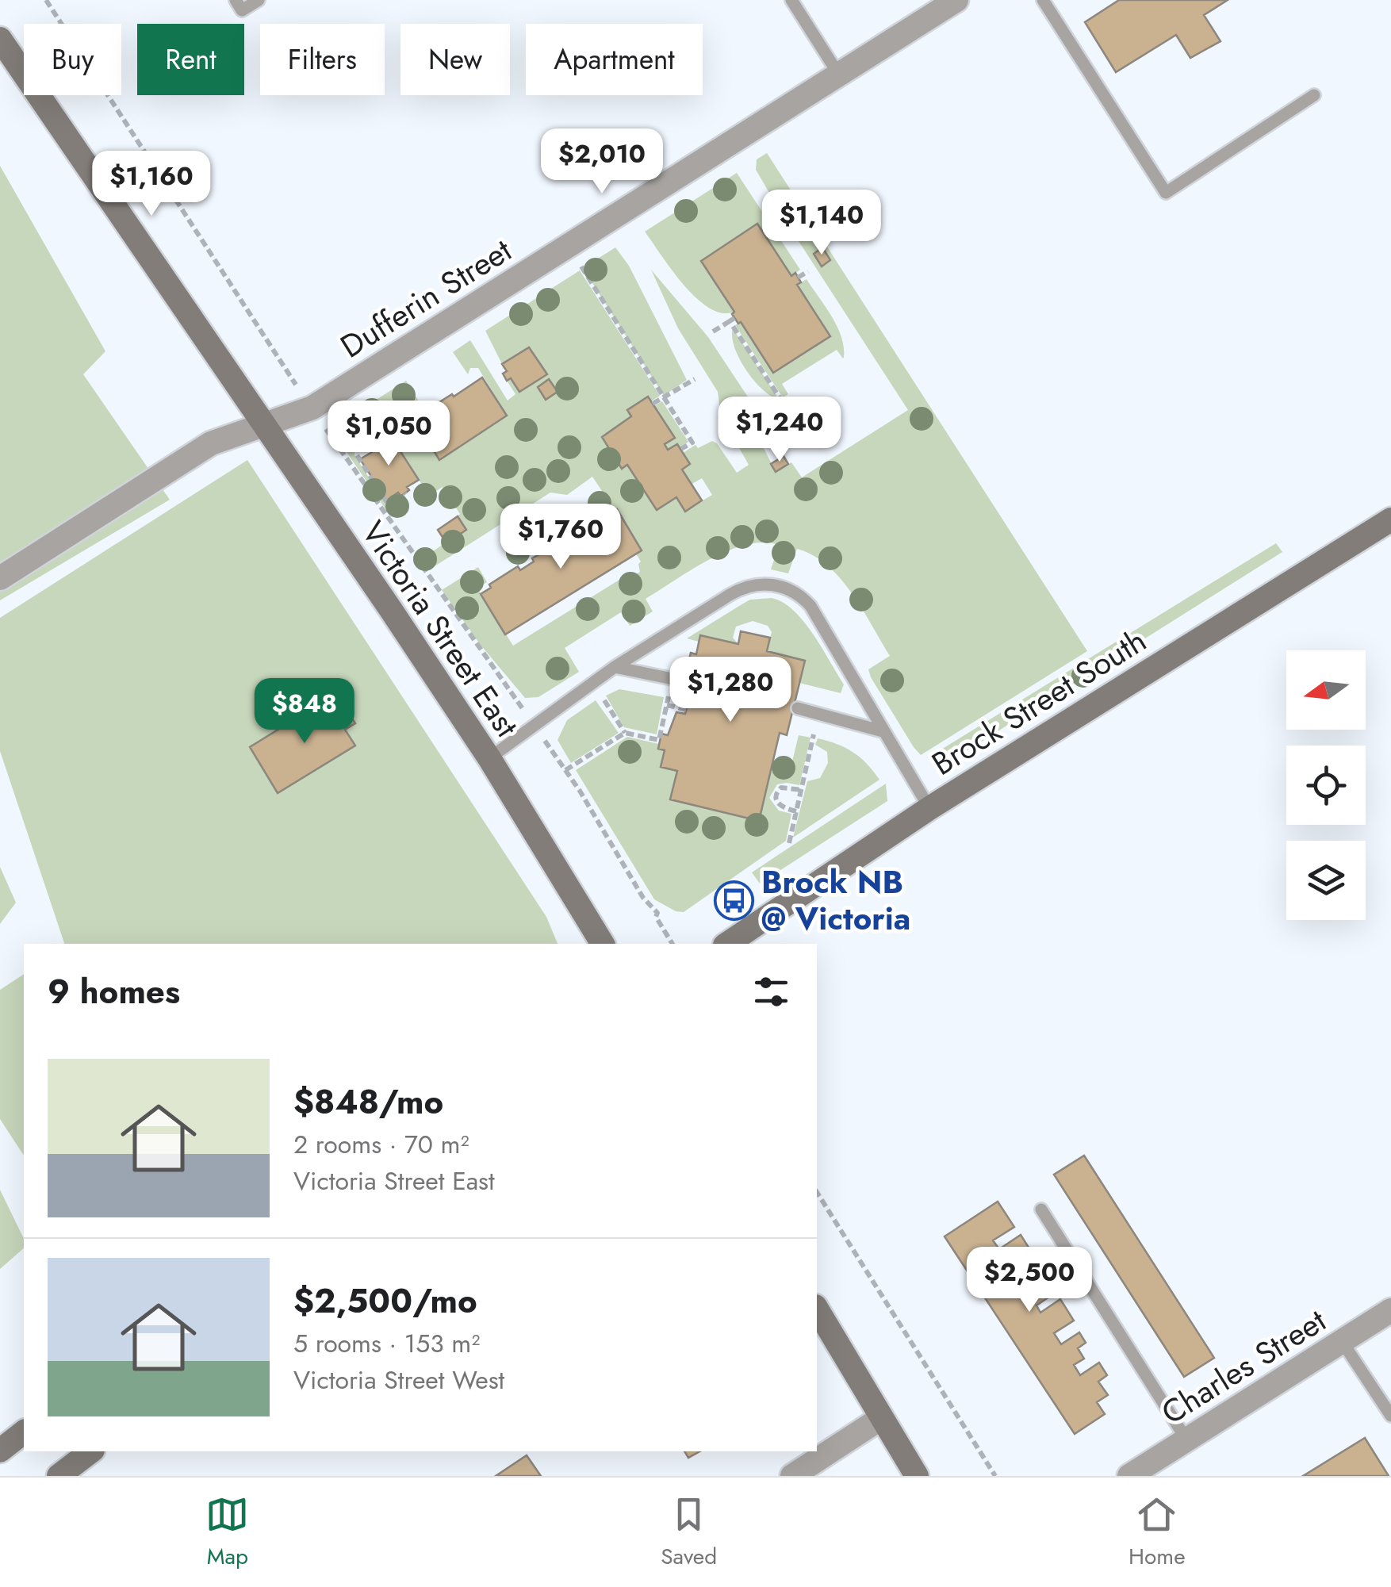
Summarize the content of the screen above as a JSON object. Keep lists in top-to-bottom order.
{
  "streets": {
    "main road": ["Victoria Street East", "Brock Street South"],
    "street": ["Dufferin Street", "Charles Street"]
  },
  "crossings": [
    ["Dufferin Street", "Victoria Street East"]
  ],
  "places": {
    "bus stop": ["Brock NB @ Victoria"]
  },
  "north": "left",
  "page": {
    "chip": [
      "Buy",
      "Rent",
      "Filters",
      "New",
      "Apartment"
    ],
    "price": [
      "$2,010",
      "$1,160",
      "$1,140",
      "$1,240",
      "$1,050",
      "$1,760",
      "$1,280",
      "$848",
      "$2,500"
    ],
    "heading": "9 homes",
    "list": [
      {
        "name": "$848/mo",
        "note": "2 rooms · 70 m² · Victoria Street East"
      },
      {
        "name": "$2,500/mo",
        "note": "5 rooms · 153 m² · Victoria Street West"
      }
    ],
    "tabs": ["Map", "Saved", "Home"]
  }
}
